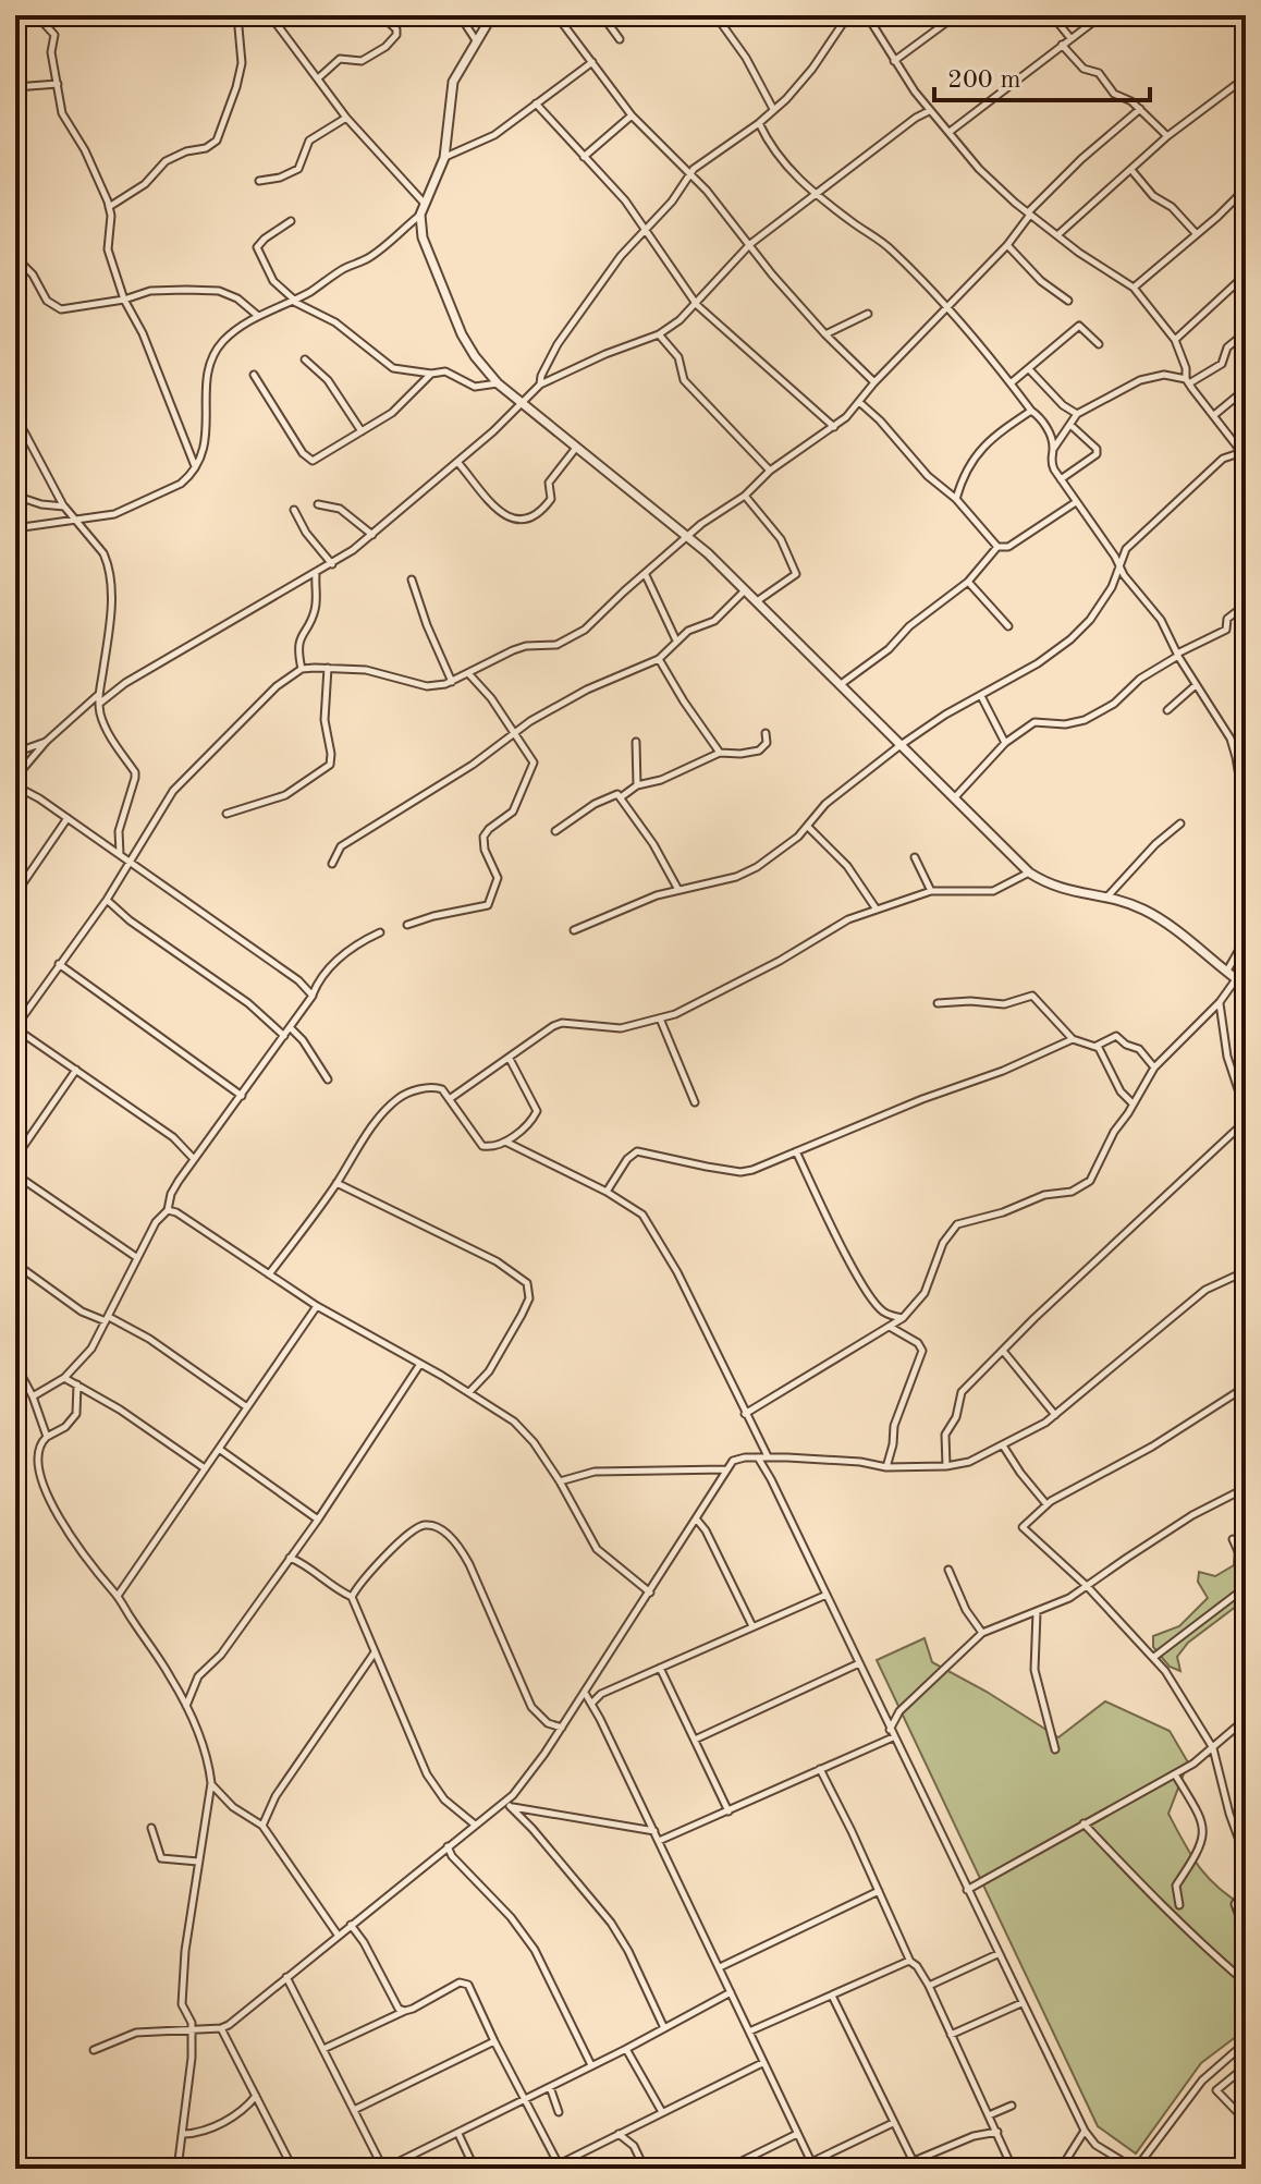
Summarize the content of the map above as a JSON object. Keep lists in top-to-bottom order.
{
  "scale_bar": "200 m"
}
